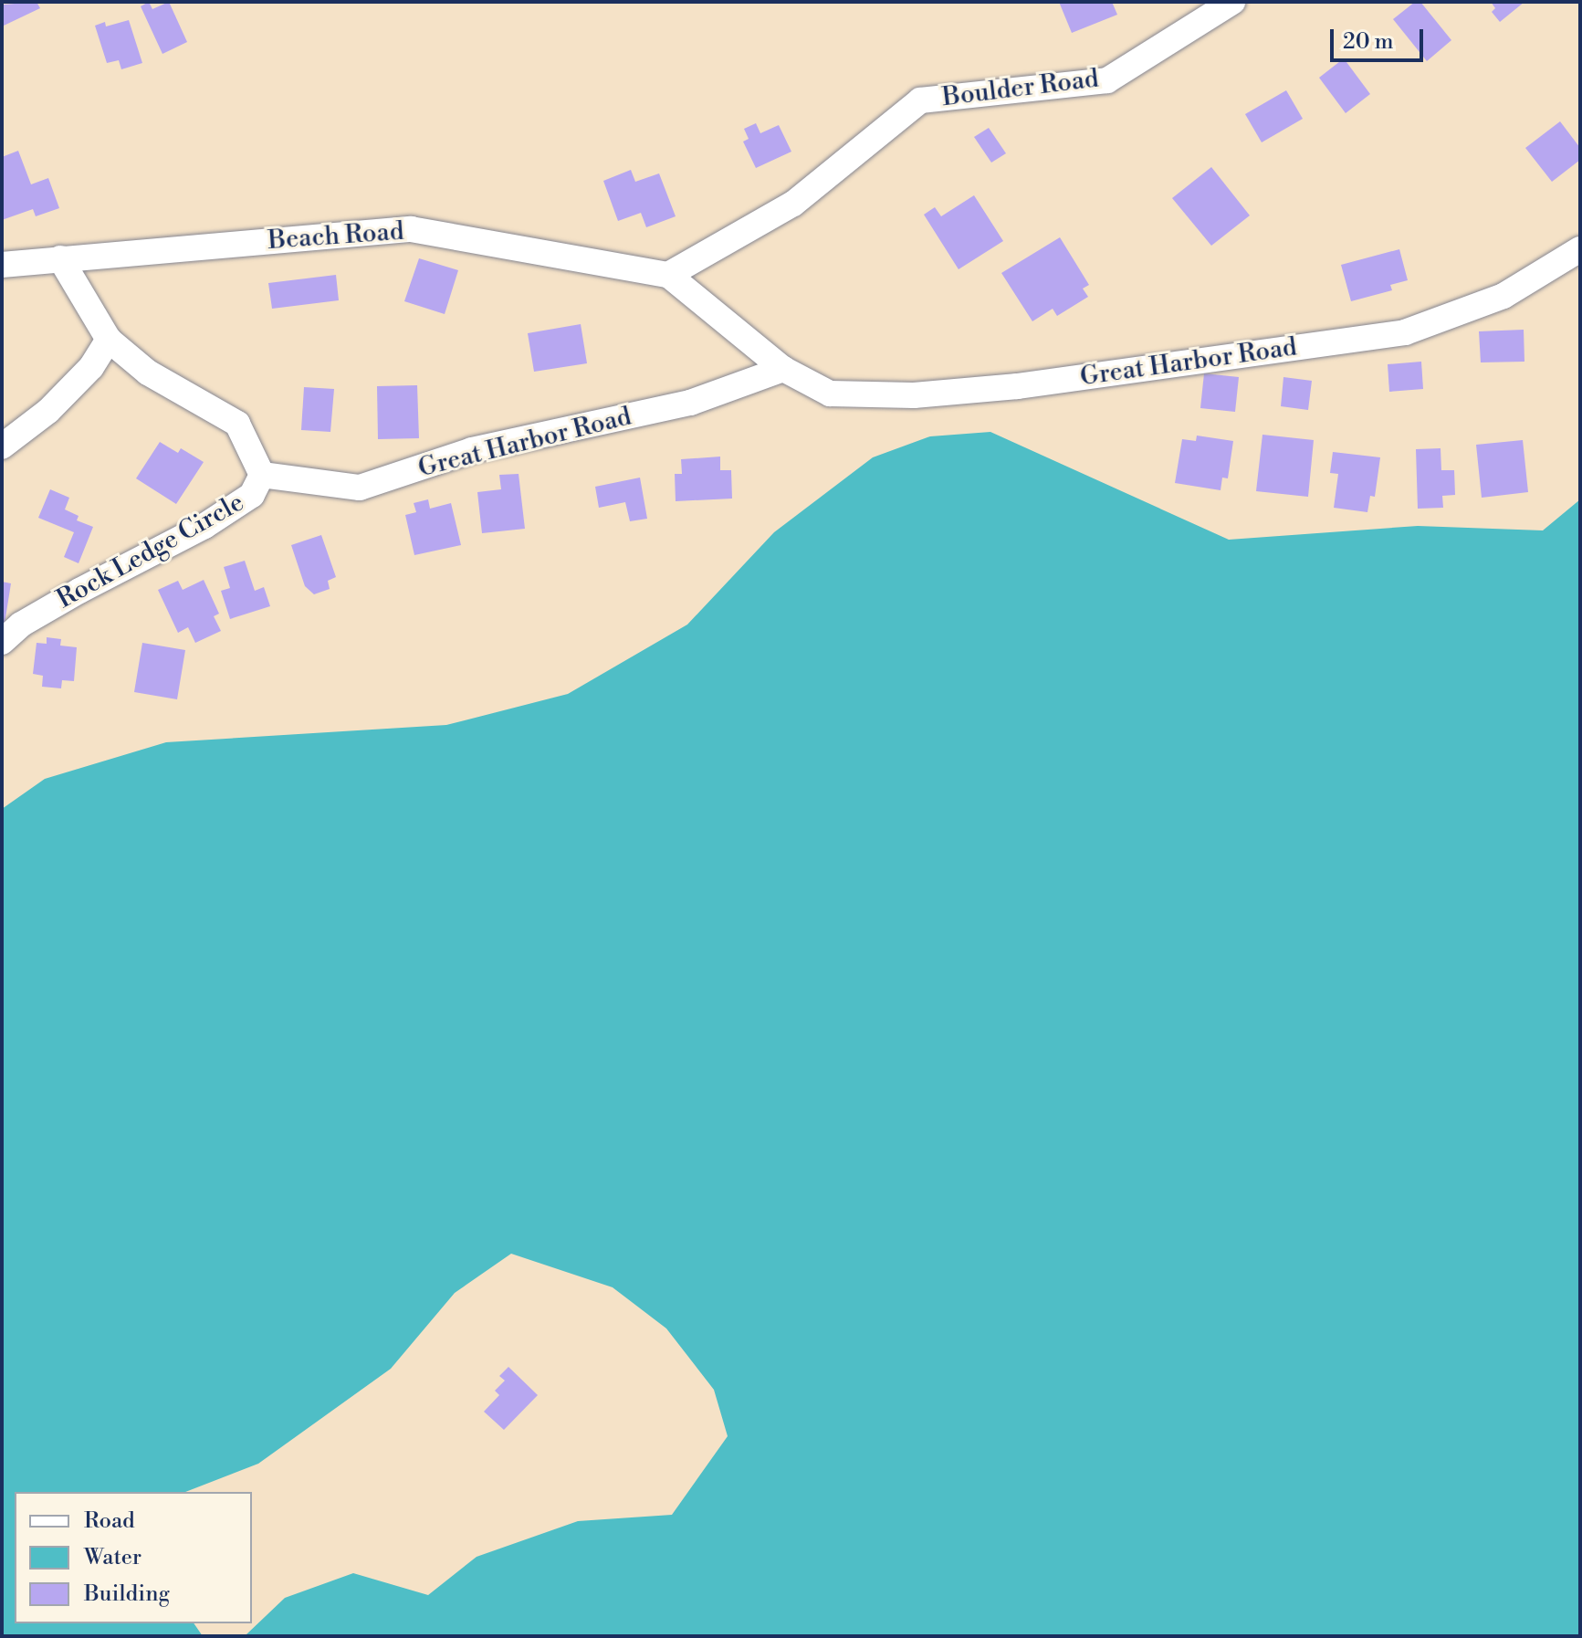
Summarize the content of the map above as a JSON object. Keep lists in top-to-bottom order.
{
  "streets": {
    "street": [
      "Boulder Road",
      "Beach Road",
      "Great Harbor Road",
      "Rock Ledge Circle"
    ]
  },
  "crossings": [
    ["Boulder Road", "Beach Road"],
    ["Boulder Road", "Great Harbor Road"],
    ["Beach Road", "Great Harbor Road"],
    ["Beach Road", "Rock Ledge Circle"],
    ["Great Harbor Road", "Rock Ledge Circle"]
  ],
  "legend": ["Road", "Water", "Building"],
  "scale_bar": "20 m"
}
